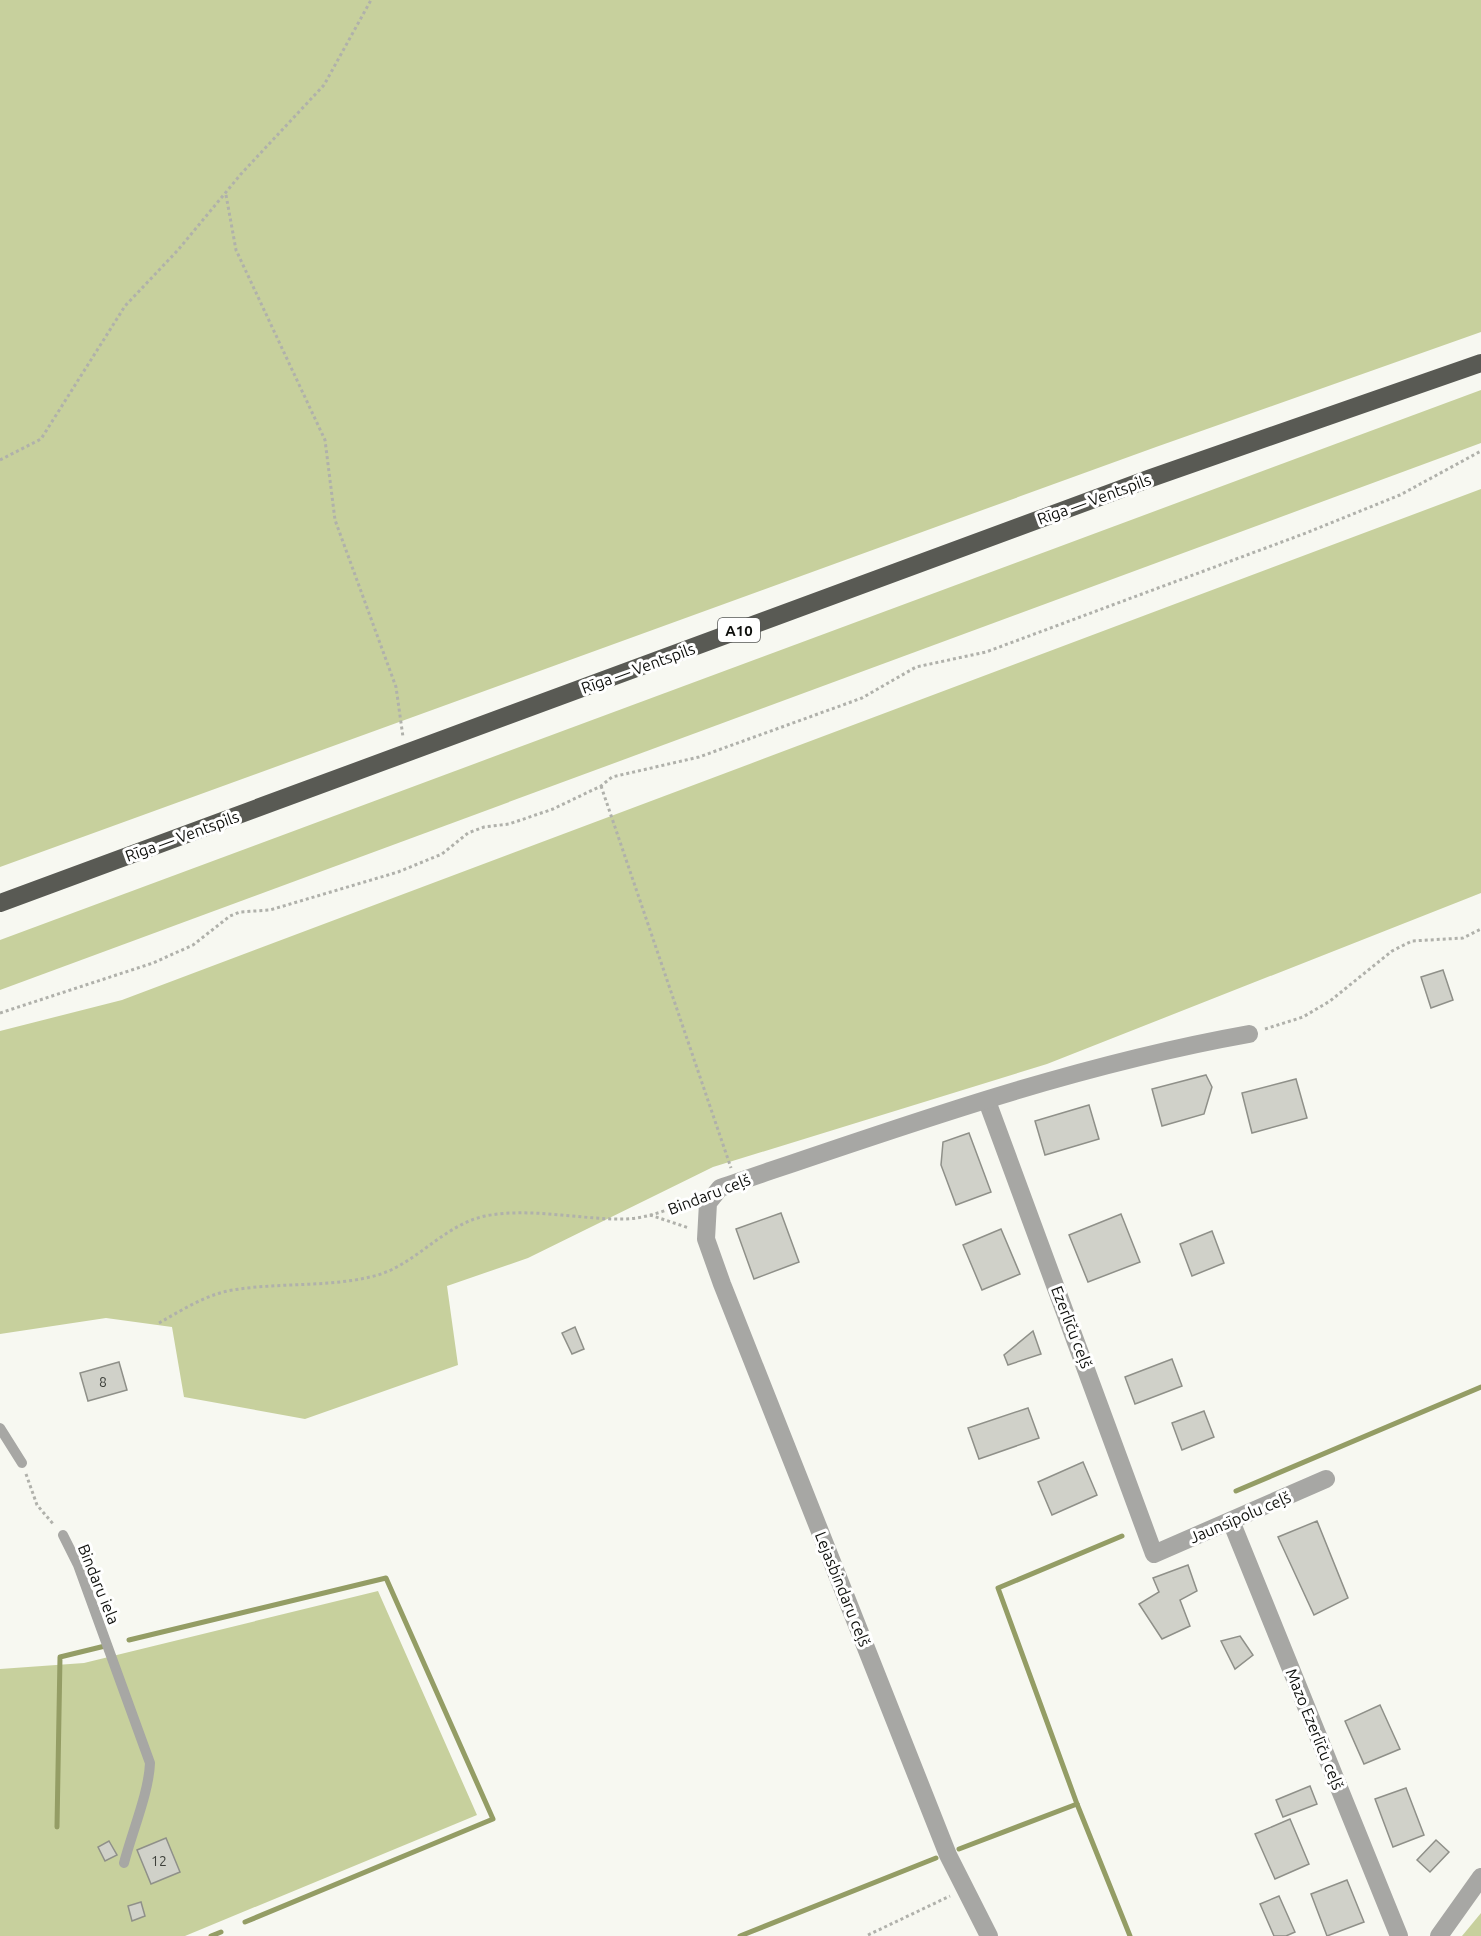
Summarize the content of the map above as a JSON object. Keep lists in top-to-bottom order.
{
  "streets": {
    "highway": ["Rīga — Ventspils", "A10"],
    "street": [
      "Bindaru ceļš",
      "Ezerlīču ceļš",
      "Jaunsīpolu ceļš",
      "Lejasbindaru ceļš",
      "Mazo Ezerlīču ceļš"
    ],
    "lane": ["Bindaru iela"]
  },
  "crossings": [
    ["Bindaru ceļš", "Ezerlīču ceļš"],
    ["Bindaru ceļš", "Lejasbindaru ceļš"],
    ["Ezerlīču ceļš", "Jaunsīpolu ceļš"],
    ["Jaunsīpolu ceļš", "Mazo Ezerlīču ceļš"]
  ],
  "house_numbers": ["8", "12"]
}
